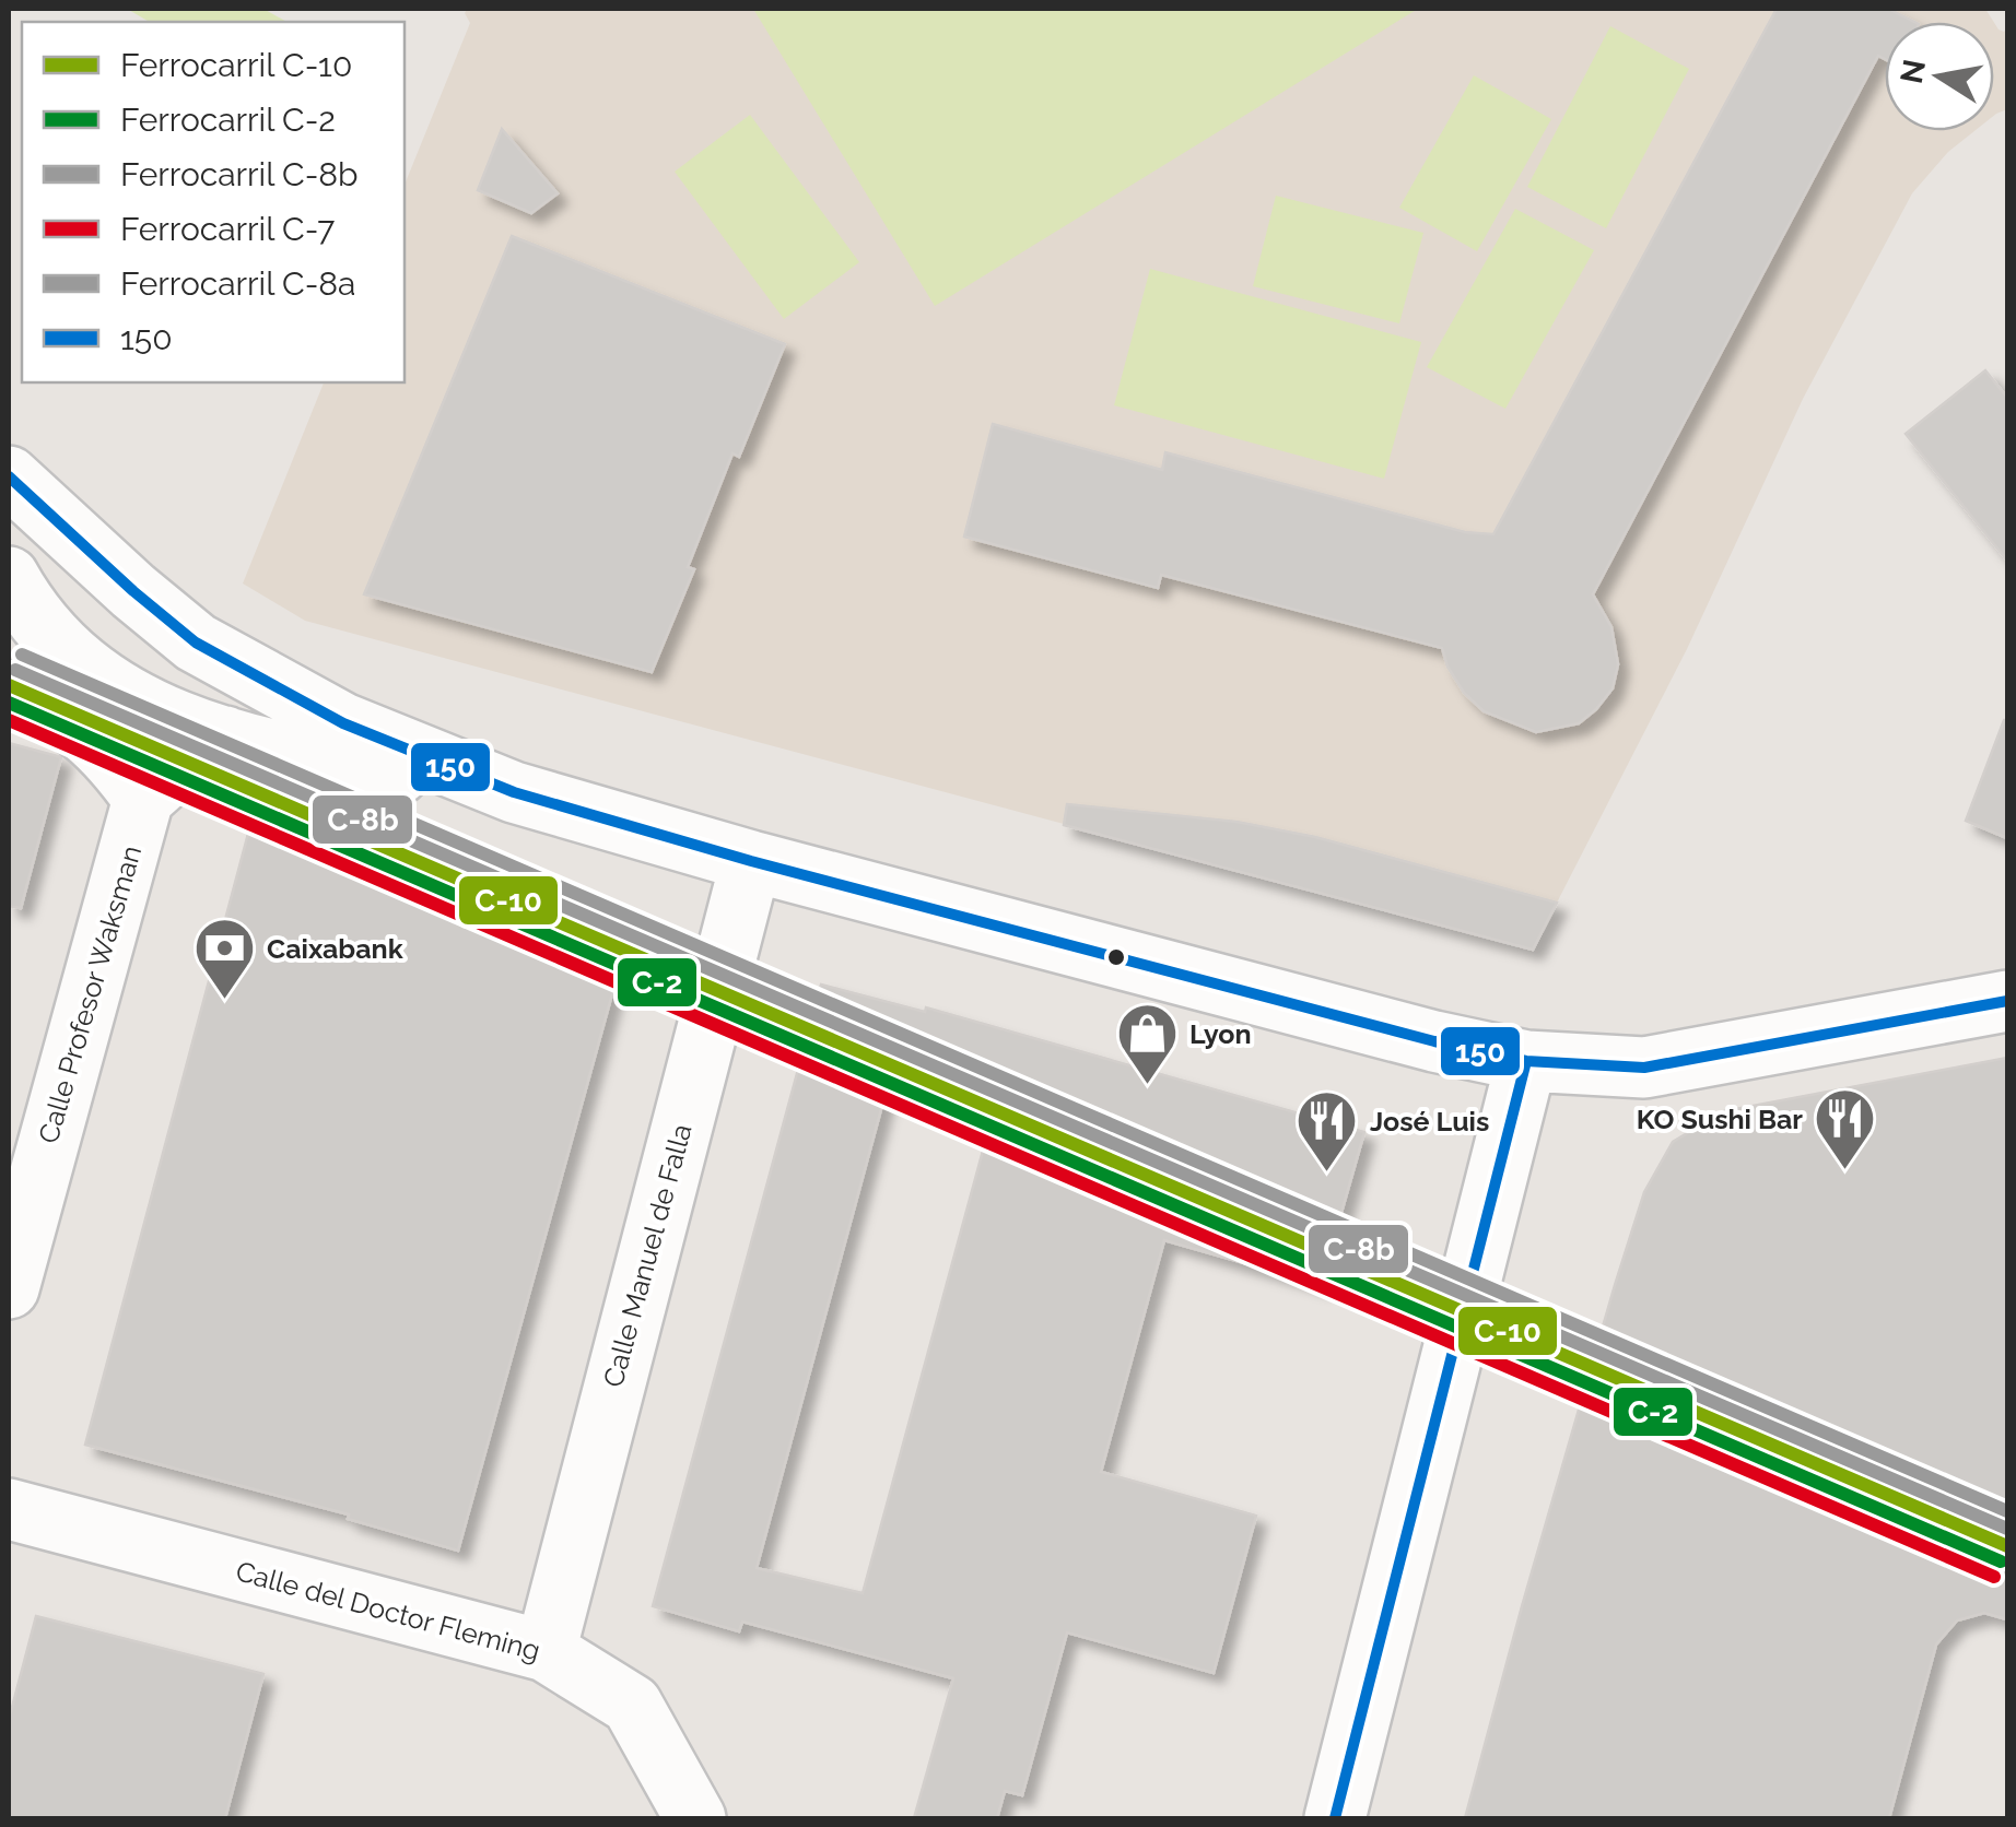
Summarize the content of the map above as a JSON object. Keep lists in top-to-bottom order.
{
  "streets": {
    "street": ["Calle Profesor Waksman", "Calle Manuel de Falla", "Calle del Doctor Fleming"]
  },
  "crossings": [
    ["Calle Manuel de Falla", "Calle del Doctor Fleming"]
  ],
  "places": {
    "bank": ["Caixabank"],
    "shop": ["Lyon"],
    "restaurant": ["KO Sushi Bar", "José Luis"]
  },
  "lines": [
    "transit line 150",
    "rail line C-8a",
    "rail line C-8b",
    "rail line C-10",
    "rail line C-2",
    "rail line C-7"
  ],
  "legend": [
    "Ferrocarril C-10",
    "Ferrocarril C-2",
    "Ferrocarril C-8b",
    "Ferrocarril C-7",
    "Ferrocarril C-8a",
    "150"
  ],
  "north": "left"
}
